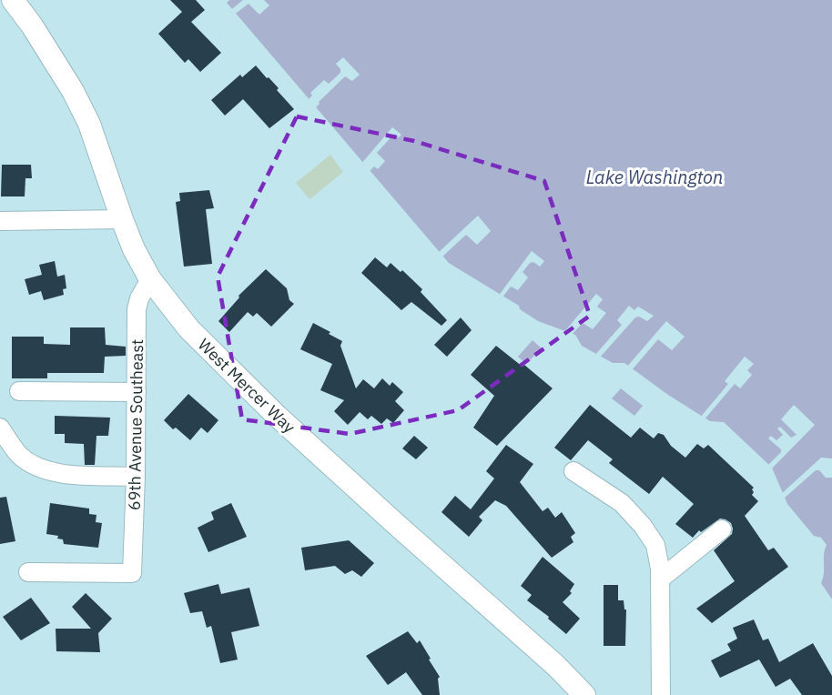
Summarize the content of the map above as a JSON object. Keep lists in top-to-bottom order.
{
  "streets": {
    "street": ["West Mercer Way", "69th Avenue Southeast"]
  },
  "crossings": [
    ["West Mercer Way", "69th Avenue Southeast"]
  ],
  "water": ["Lake Washington"]
}
